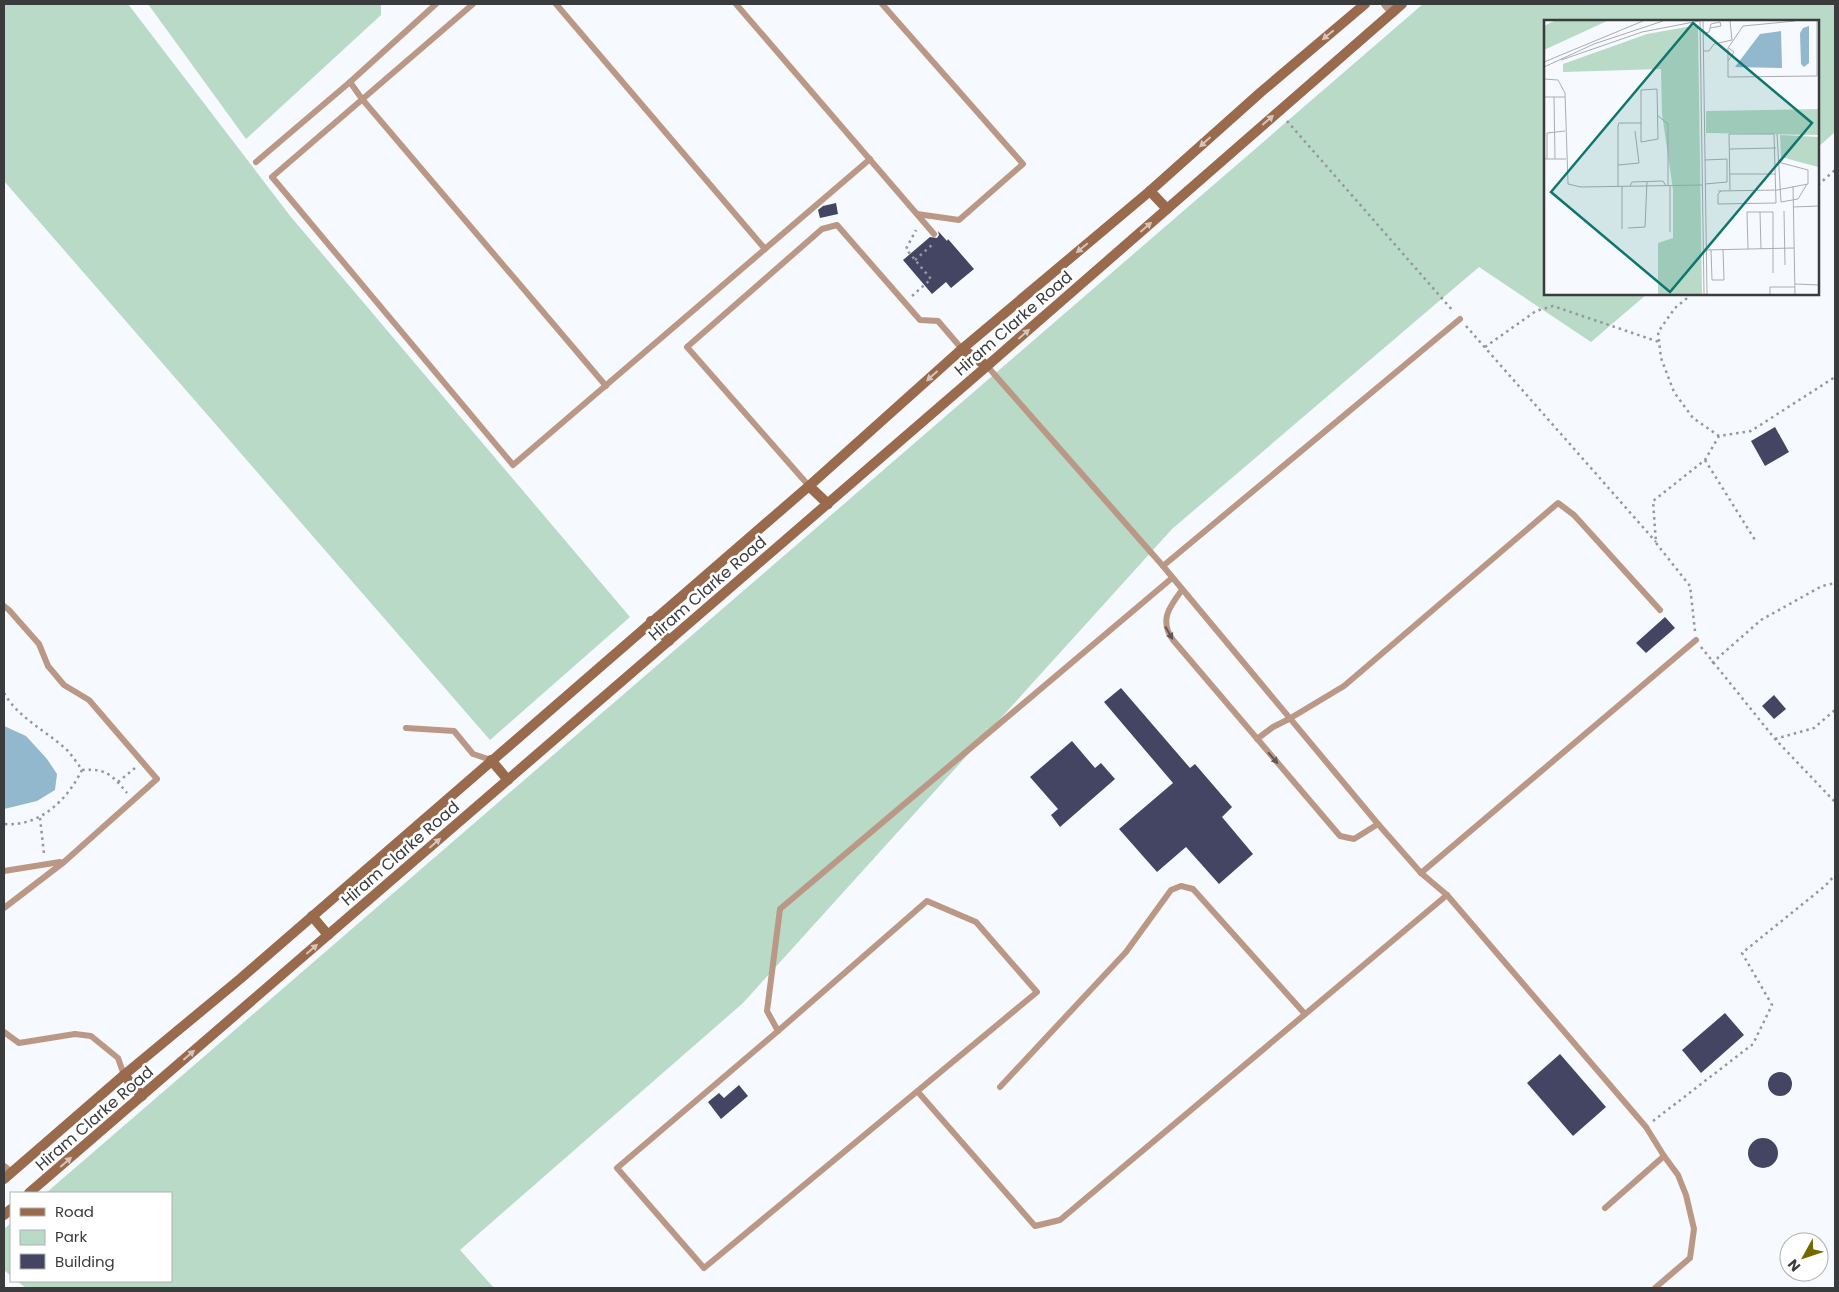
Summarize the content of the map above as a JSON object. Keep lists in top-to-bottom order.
{
  "streets": {
    "main road": ["Hiram Clarke Road"]
  },
  "legend": ["Road", "Park", "Building"],
  "north": "bottom left"
}
